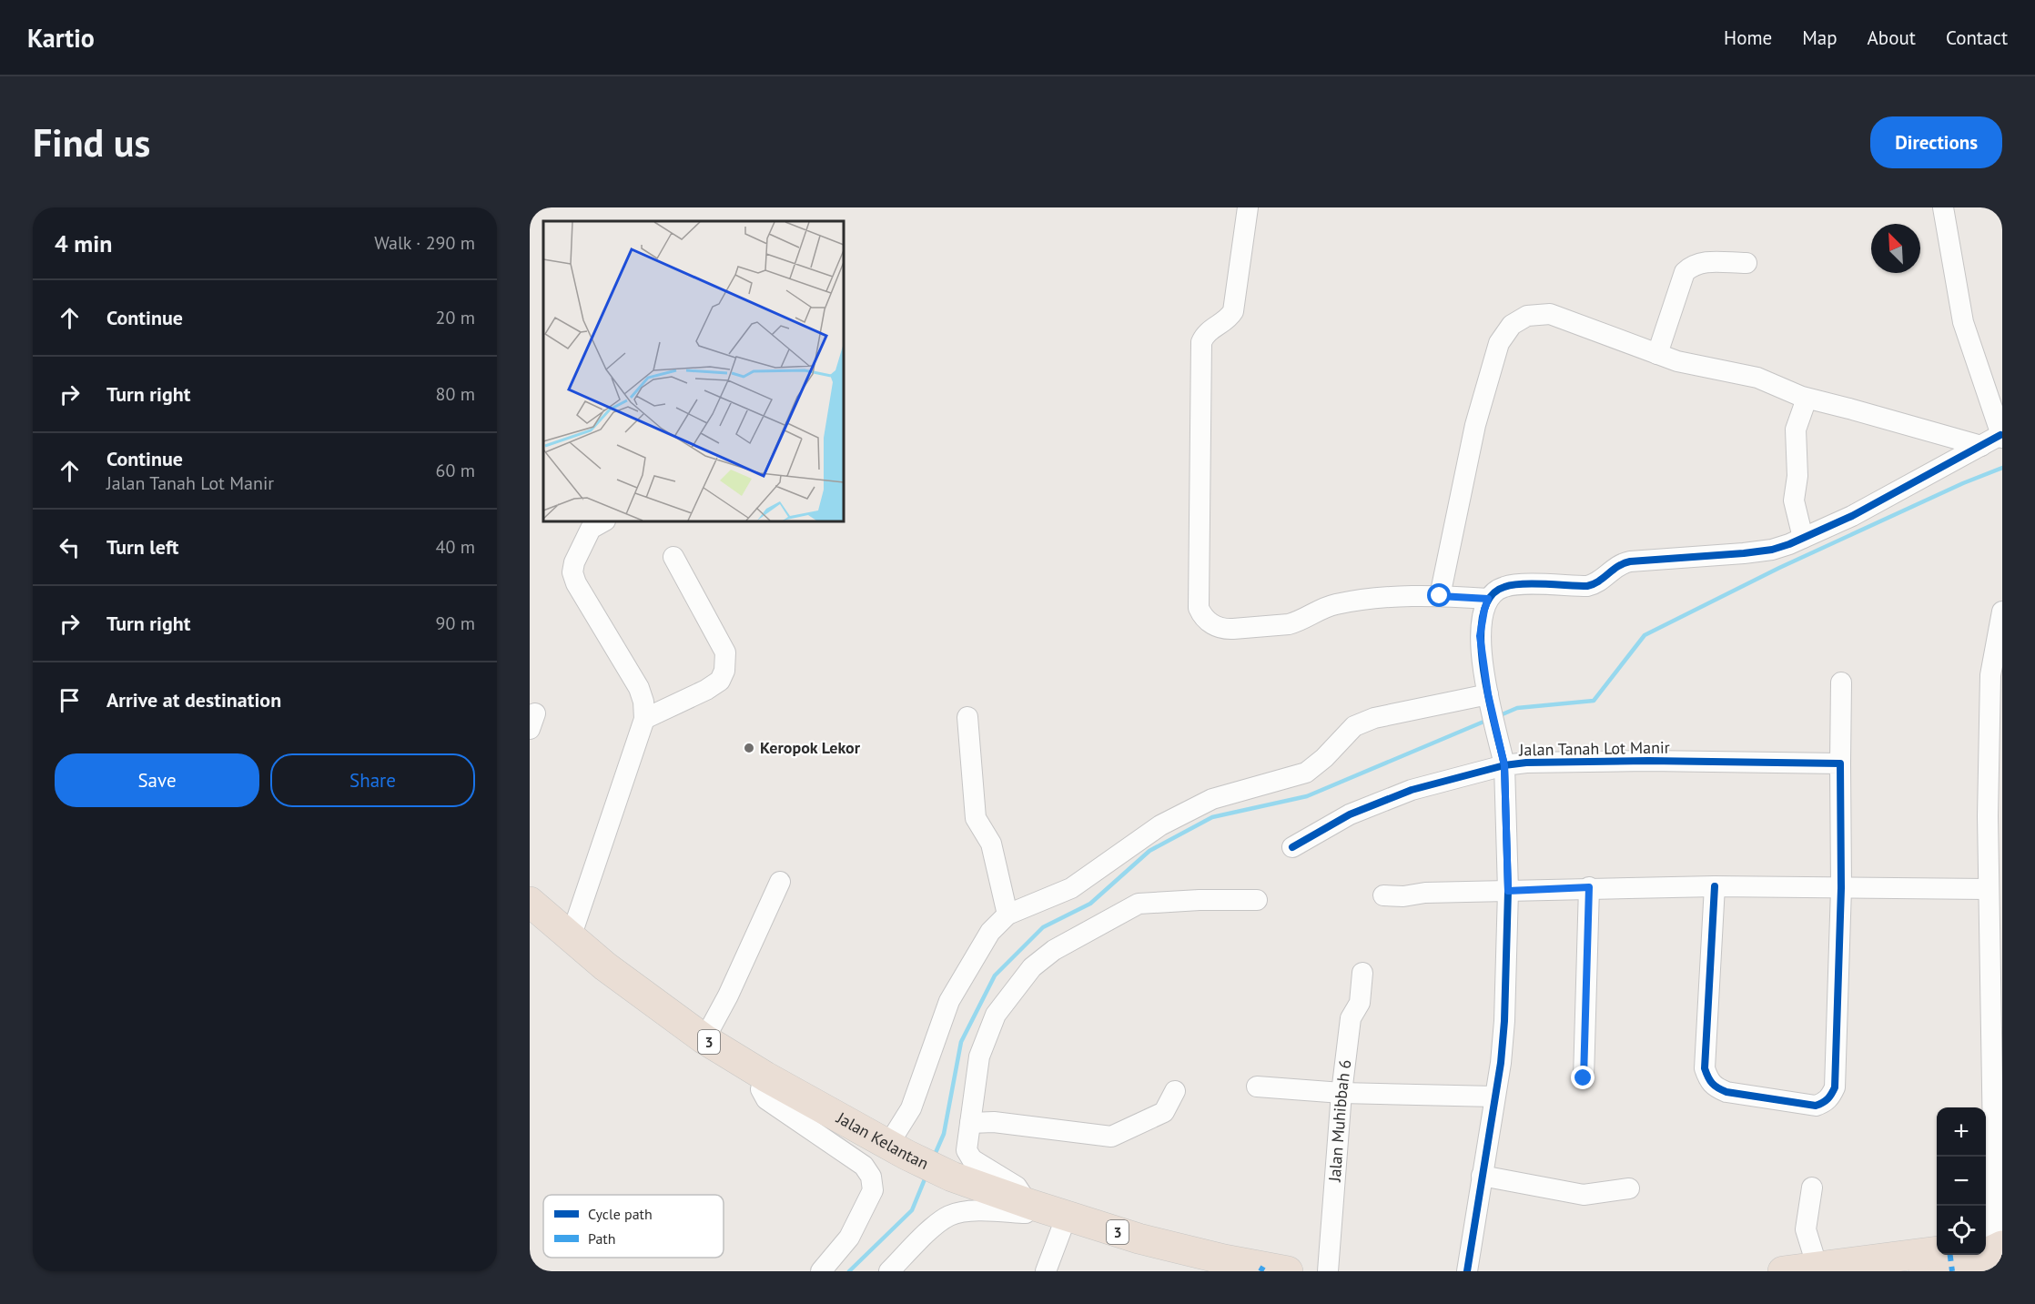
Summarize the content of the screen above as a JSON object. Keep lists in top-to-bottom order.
{
  "streets": {
    "highway": ["3", "Jalan Kelantan"],
    "street": ["Jalan Tanah Lot Manir", "Jalan Muhibbah 6"]
  },
  "places": ["Keropok Lekor"],
  "legend": ["Cycle path", "Path"],
  "north": "top left",
  "page": {
    "header": "Kartio",
    "nav": [
      "Home",
      "Map",
      "About",
      "Contact"
    ],
    "buttons": [
      "Directions",
      ["Save", "Share"]
    ],
    "title": "Find us",
    "heading": ["4 min", "Walk · 290 m"],
    "list": [
      ["Continue", "20 m"],
      ["Turn right", "80 m"],
      ["Continue", "Jalan Tanah Lot Manir", "60 m"],
      ["Turn left", "40 m"],
      ["Turn right", "90 m"],
      "Arrive at destination"
    ],
    "map_buttons": ["+", "−"]
  }
}
